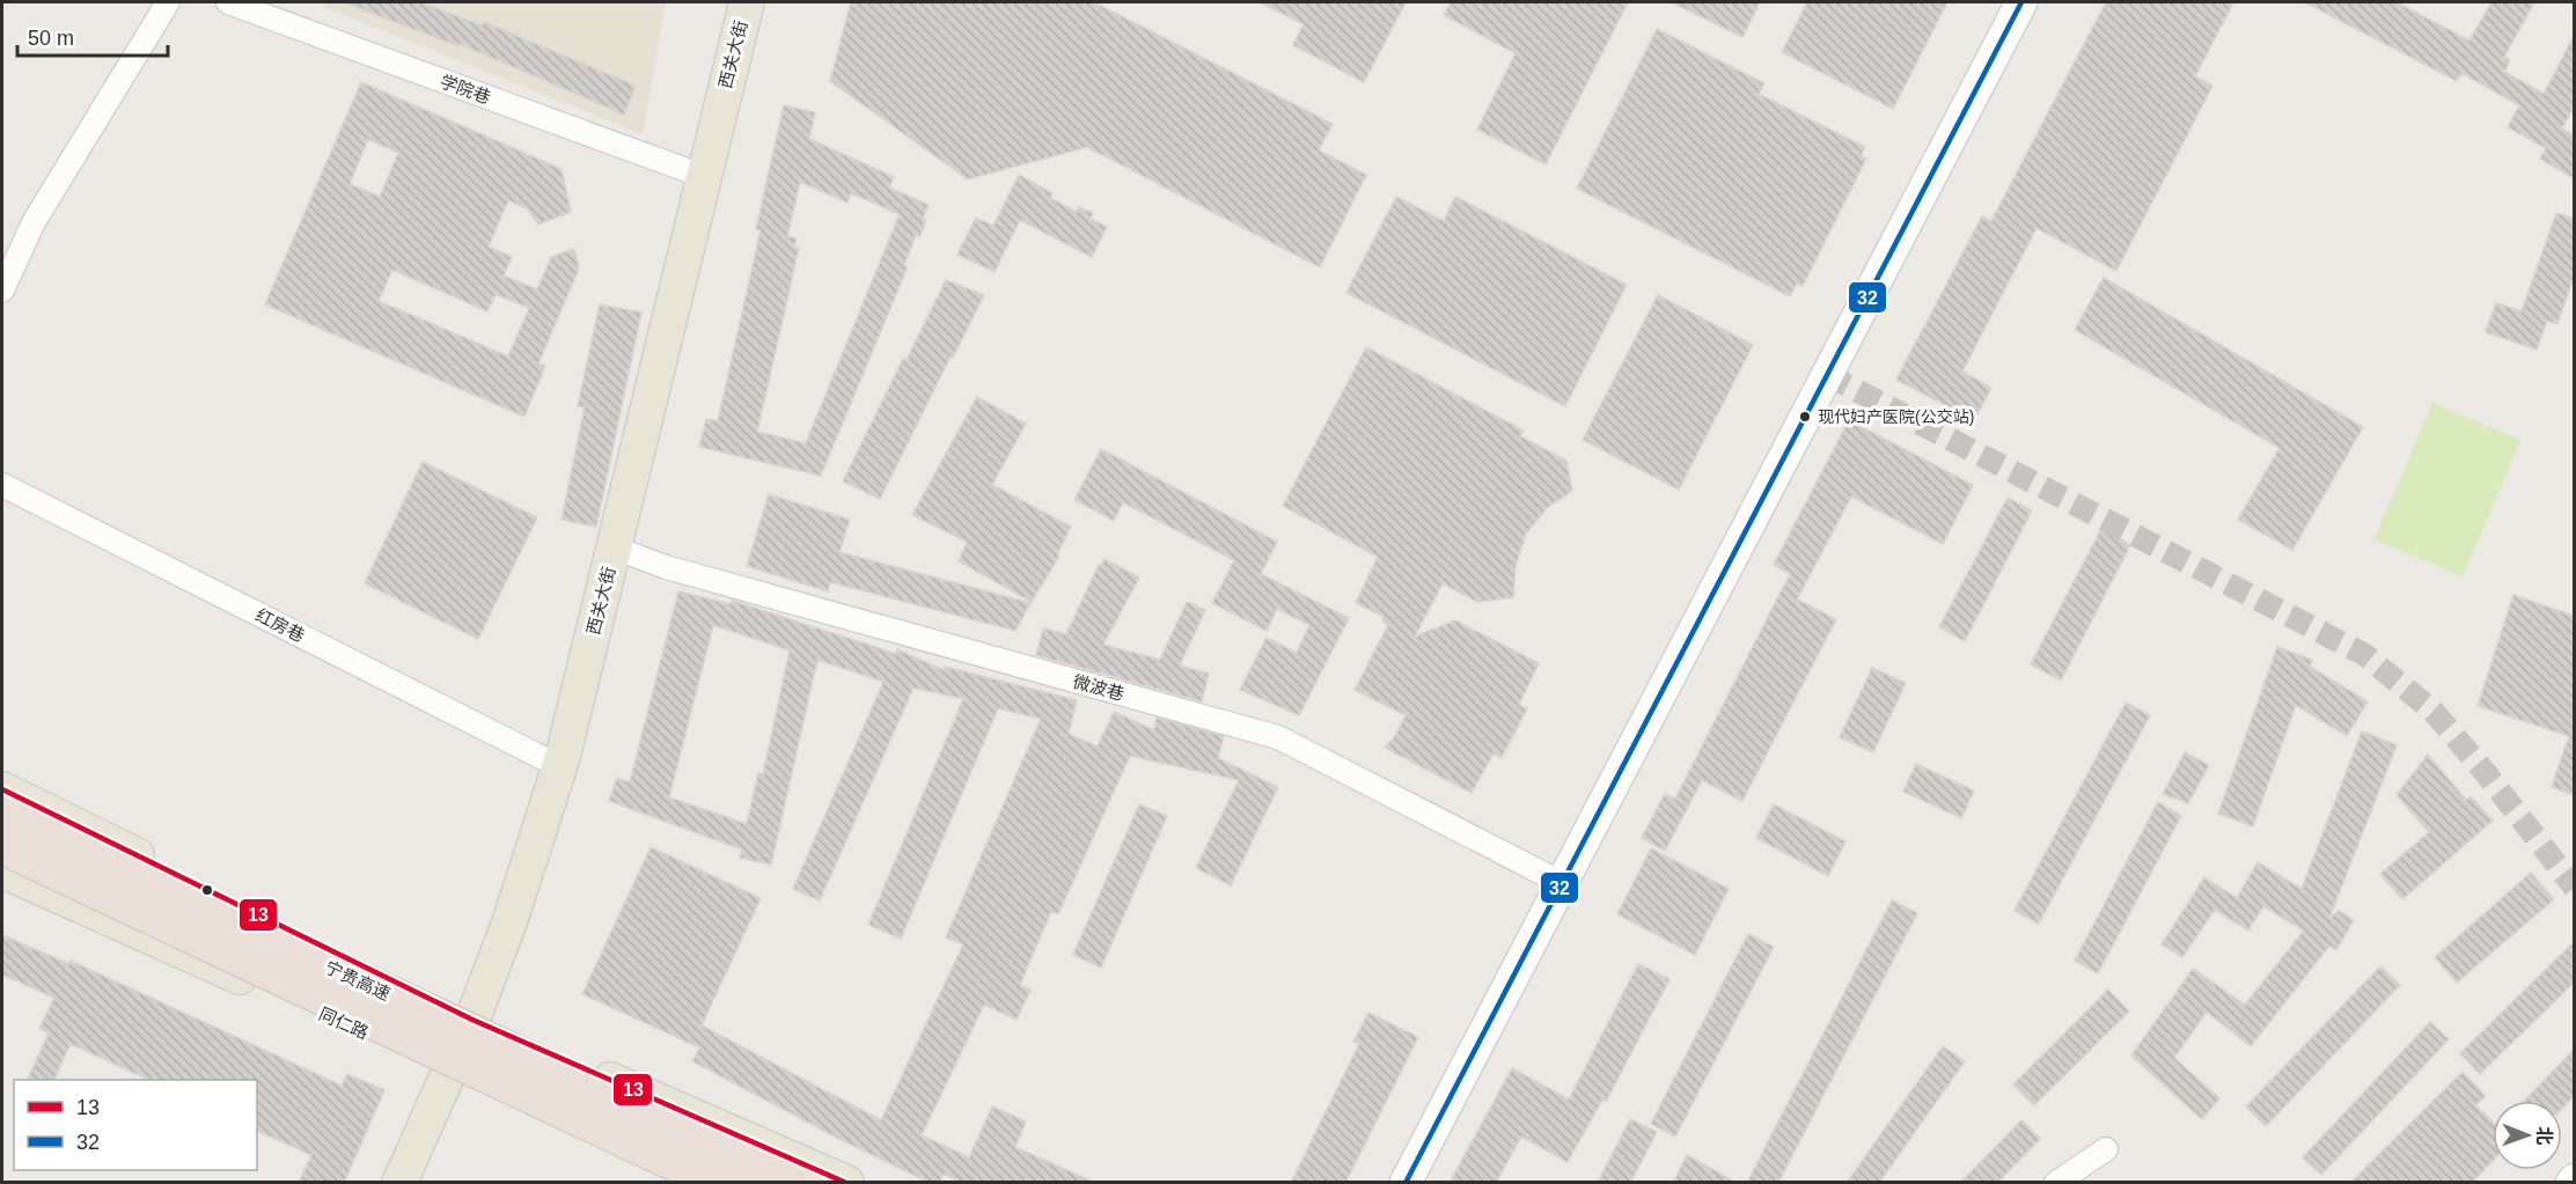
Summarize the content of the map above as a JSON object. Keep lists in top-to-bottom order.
{
  "streets": {
    "highway": ["宁贵高速"],
    "main road": ["西关大街", "同仁路"],
    "street": ["学院巷", "红房巷", "微波巷"]
  },
  "crossings": [
    ["西关大街", "学院巷"],
    ["西关大街", "红房巷"],
    ["西关大街", "微波巷"],
    ["西关大街", "同仁路"]
  ],
  "places": ["现代妇产医院(公交站)"],
  "lines": ["transit line 32", "transit line 13"],
  "legend": ["13", "32"],
  "scale_bar": "50 m",
  "north": "right"
}
